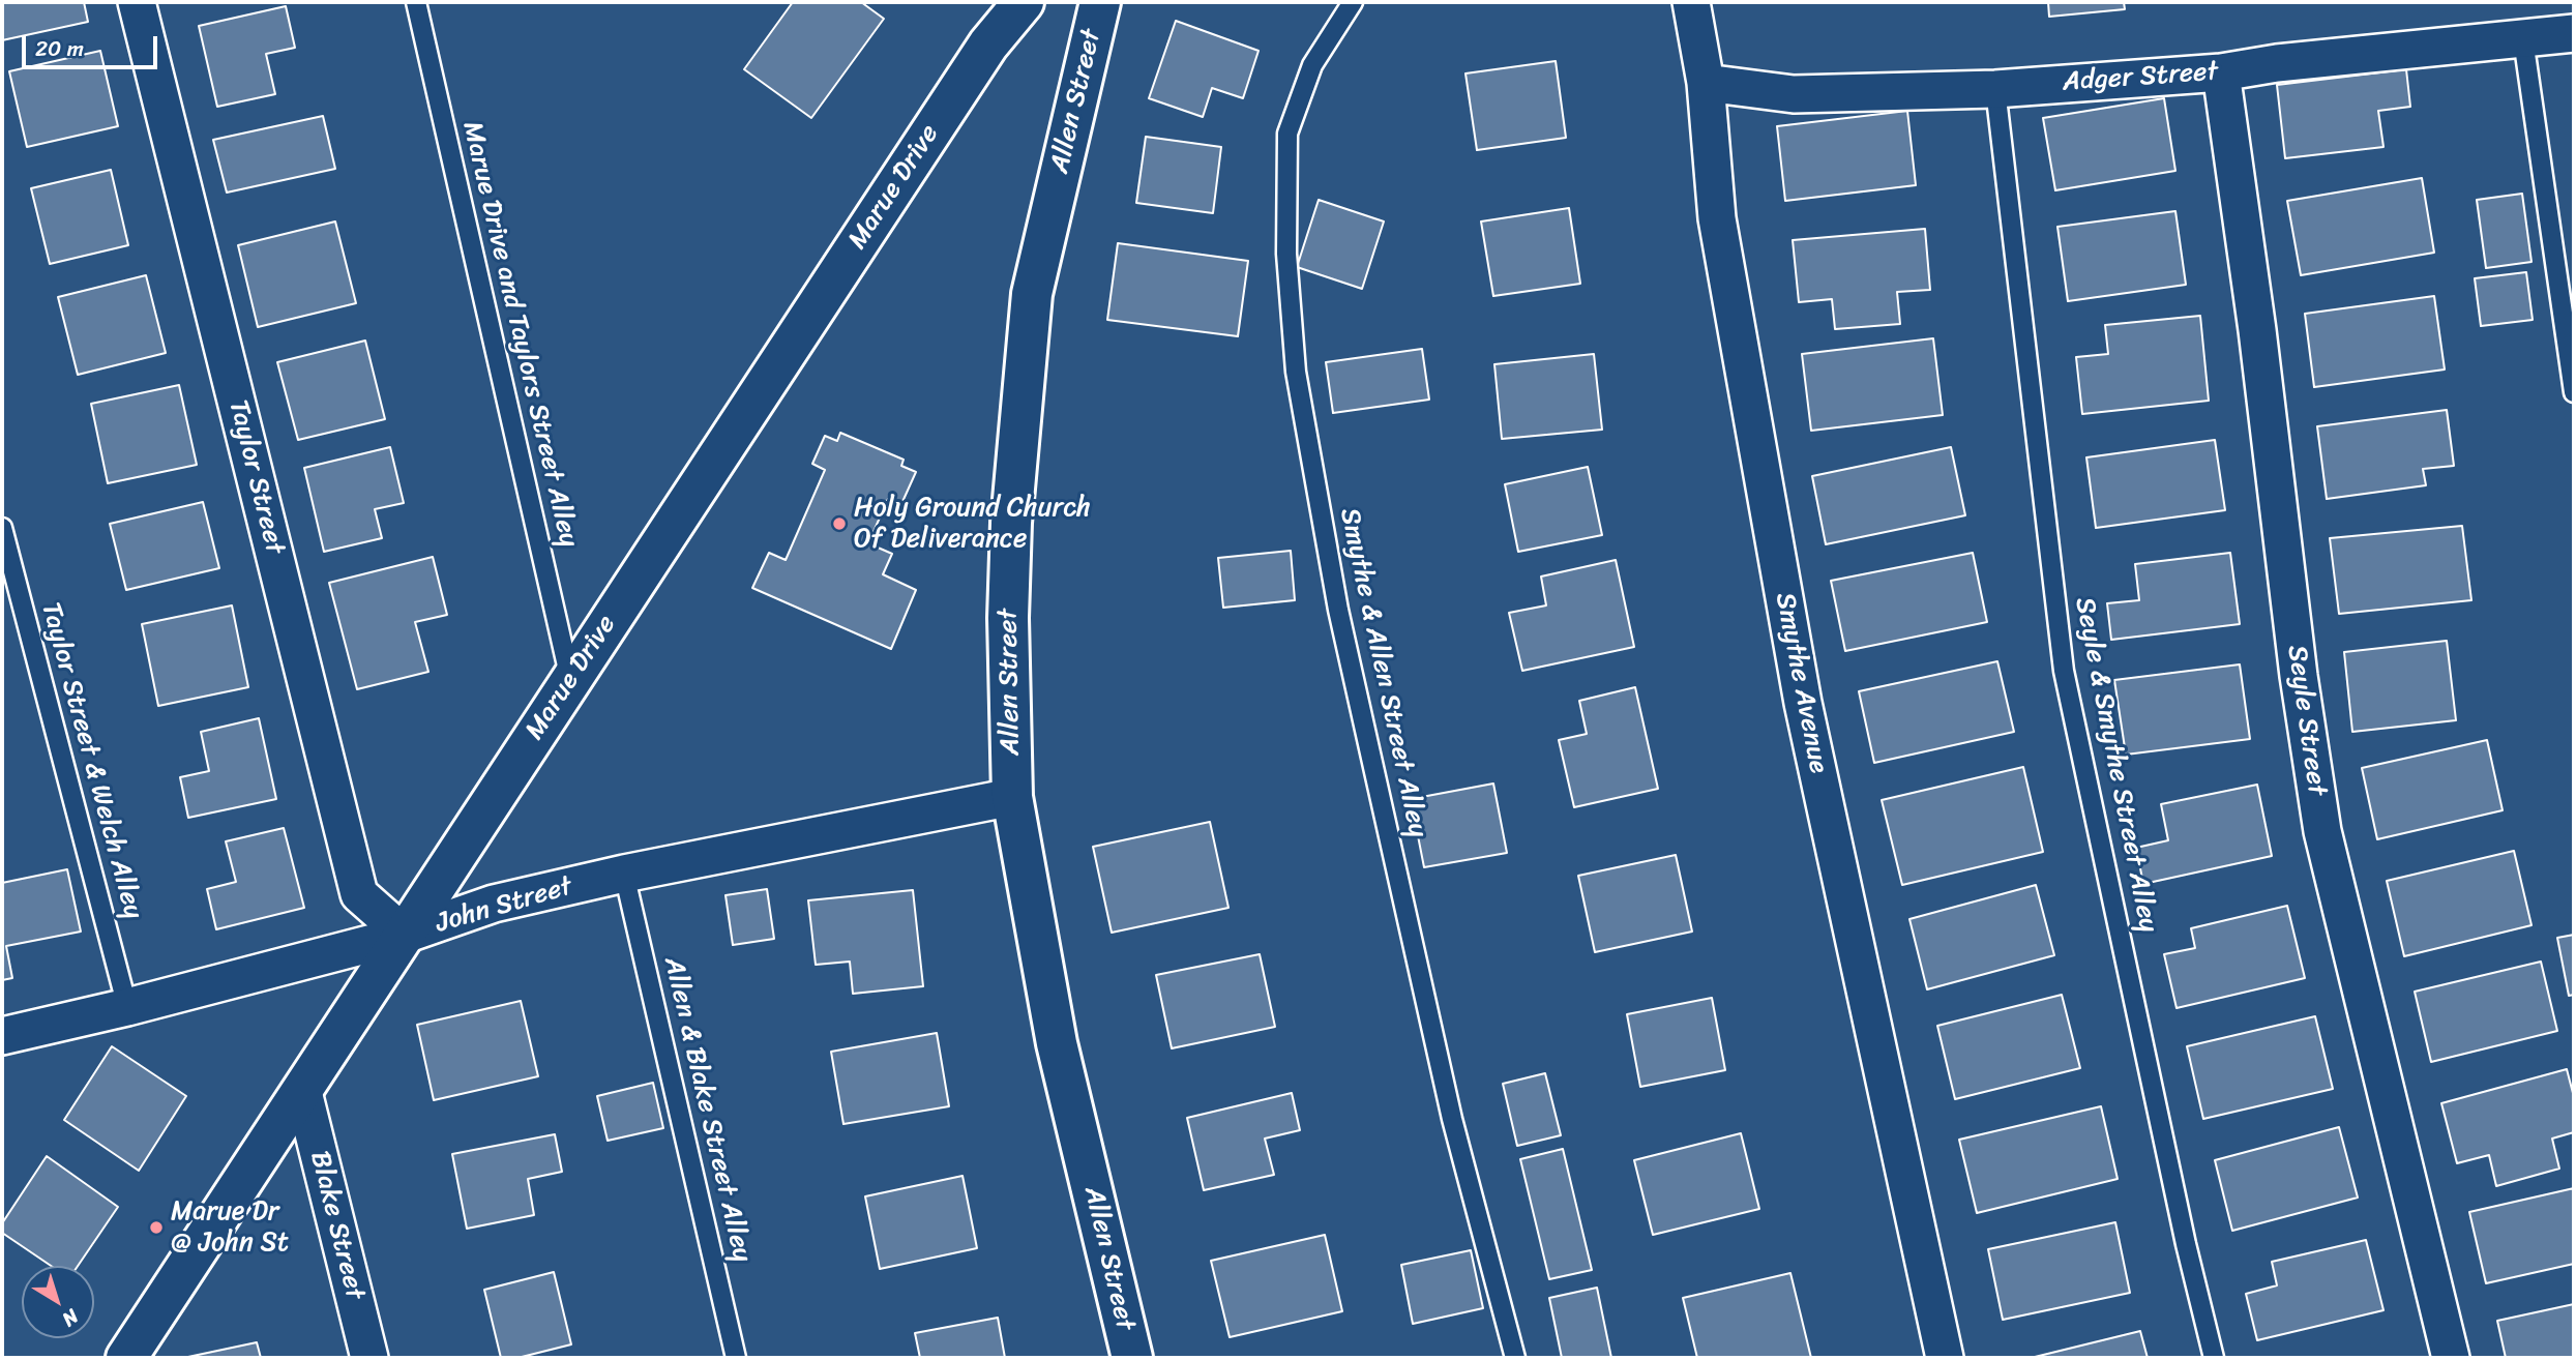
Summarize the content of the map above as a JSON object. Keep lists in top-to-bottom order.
{
  "streets": {
    "street": [
      "Adger Street",
      "Allen Street",
      "Marue Drive",
      "Taylor Street",
      "Smythe Avenue",
      "Seyle Street",
      "John Street",
      "Blake Street"
    ],
    "lane": [
      "Marue Drive and Taylors Street Alley",
      "Smythe & Allen Street Alley",
      "Taylor Street & Welch Alley",
      "Seyle & Smythe Street Alley",
      "Allen & Blake Street Alley"
    ]
  },
  "crossings": [
    ["Adger Street", "Smythe Avenue"],
    ["Adger Street", "Seyle Street"],
    ["Adger Street", "Seyle & Smythe Street Alley"],
    ["Allen Street", "John Street"],
    ["Marue Drive", "Marue Drive and Taylors Street Alley"],
    ["Marue Drive", "Taylor Street"],
    ["Marue Drive", "John Street"],
    ["Marue Drive", "Blake Street"],
    ["Taylor Street", "John Street"],
    ["Taylor Street & Welch Alley", "John Street"],
    ["John Street", "Allen & Blake Street Alley"]
  ],
  "places": ["Holy Ground Church Of Deliverance", "Marue Dr @ John St"],
  "scale_bar": "20 m",
  "north": "bottom right"
}
